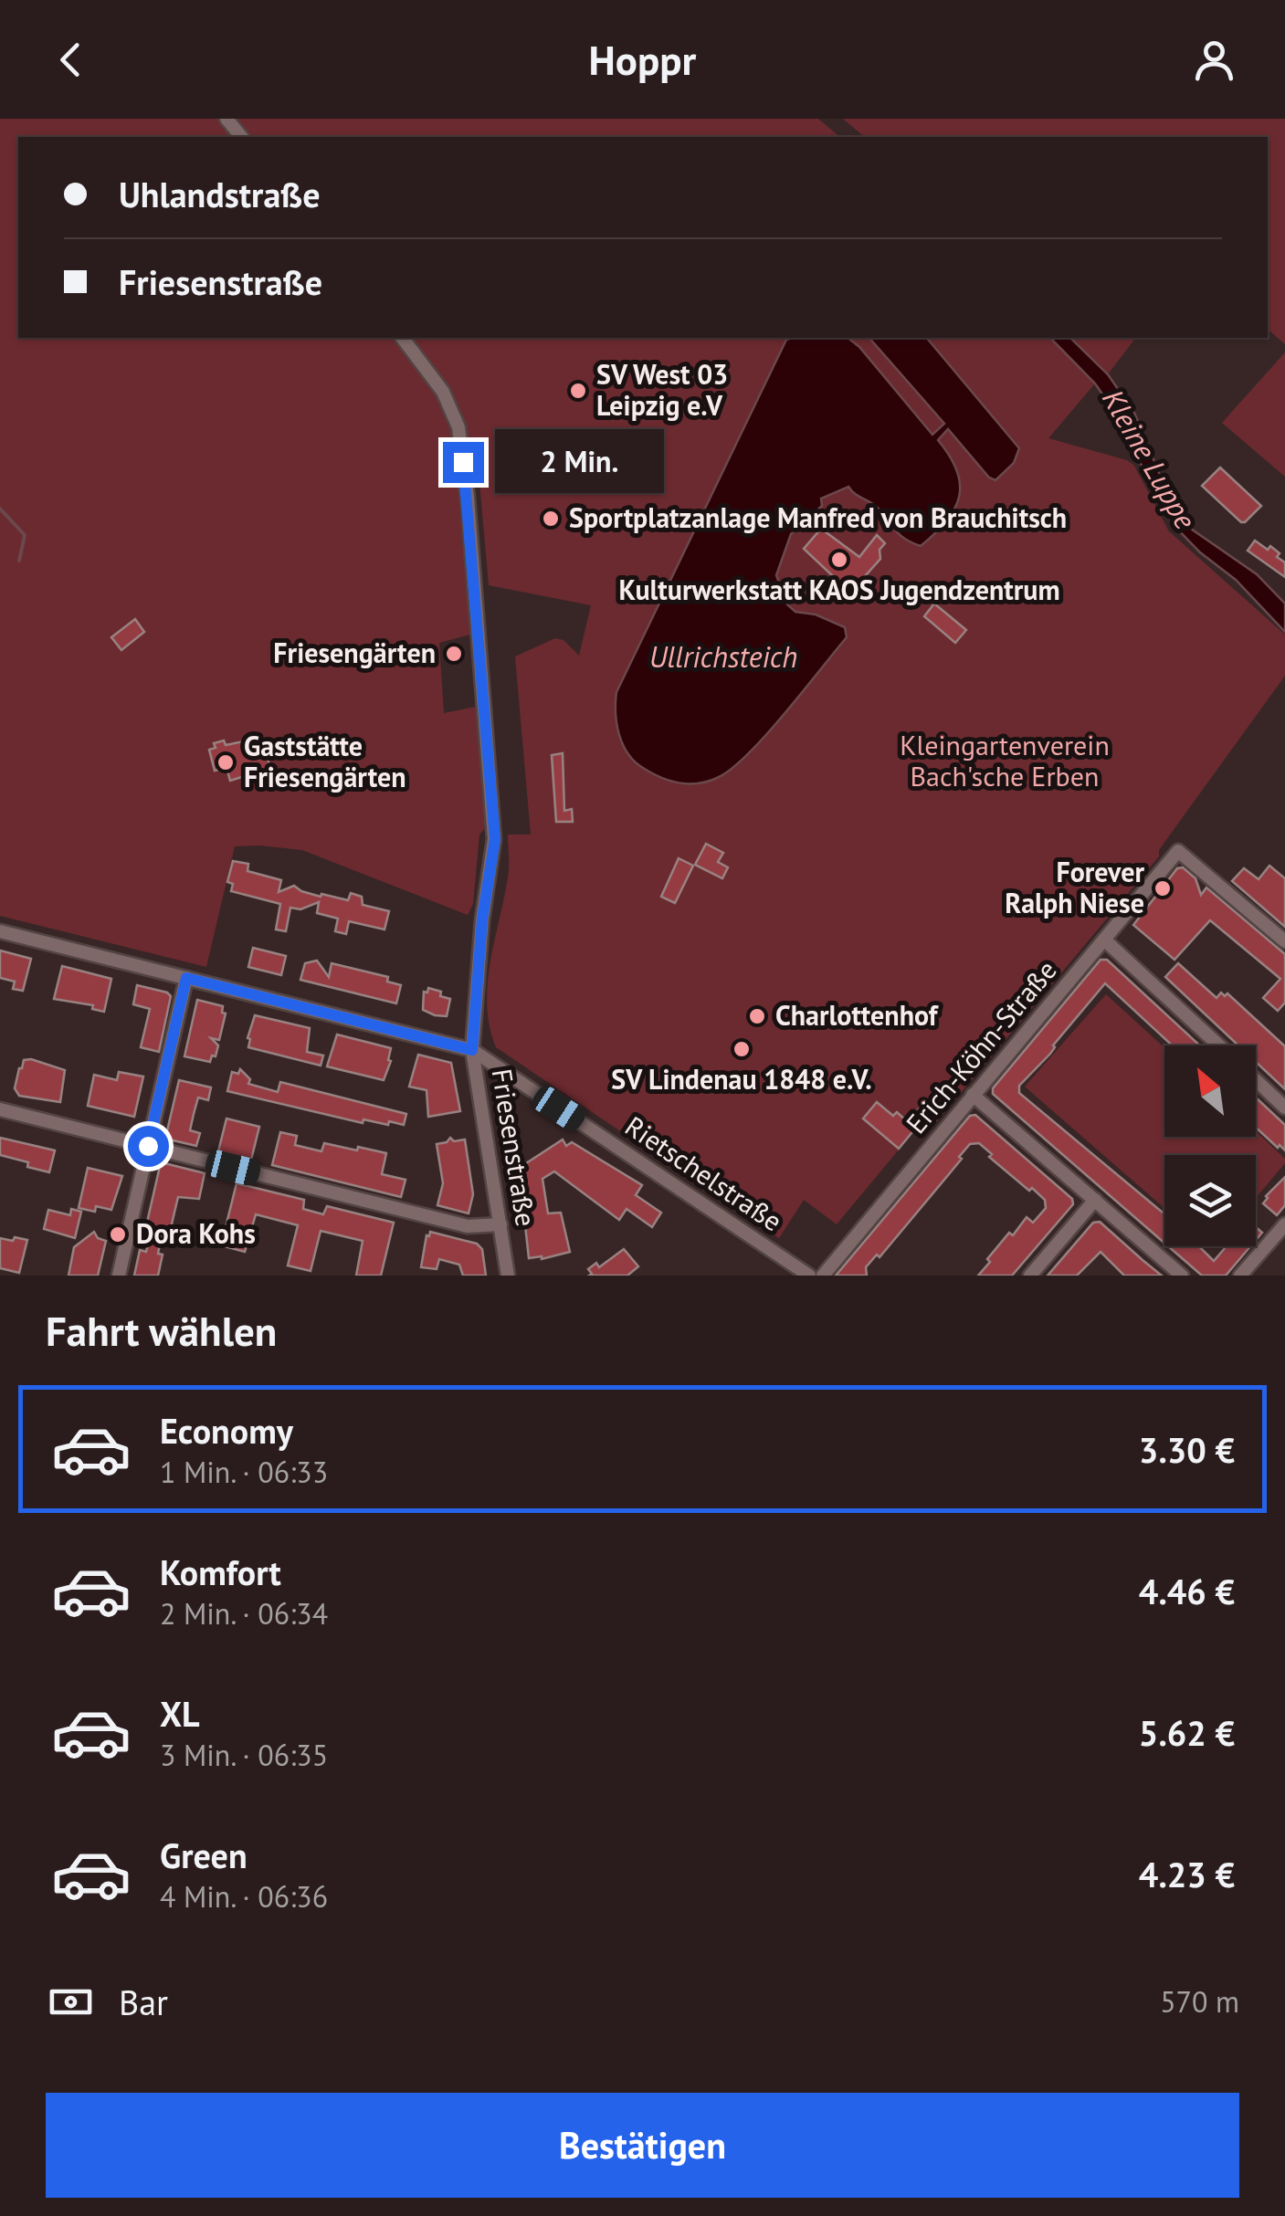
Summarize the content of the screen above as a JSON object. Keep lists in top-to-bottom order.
{
  "streets": {
    "street": ["Erich-Köhn-Straße", "Friesenstraße", "Rietschelstraße"]
  },
  "crossings": [
    ["Friesenstraße", "Rietschelstraße"]
  ],
  "water": ["Kleine Luppe", "Ullrichsteich"],
  "parks": ["Kleingartenverein Bach'sche Erben"],
  "places": [
    "SV West 03 Leipzig e.V",
    "Sportplatzanlage Manfred von Brauchitsch",
    "Kulturwerkstatt KAOS Jugendzentrum",
    "Friesengärten",
    "Gaststätte Friesengärten",
    "Forever Ralph Niese",
    "Charlottenhof",
    "SV Lindenau 1848 e.V.",
    "Dora Kohs"
  ],
  "north": "top left",
  "page": {
    "header": "Hoppr",
    "banner": ["Uhlandstraße", "Friesenstraße"],
    "bubble": "2 Min.",
    "heading": "Fahrt wählen",
    "list": [
      {
        "name": "Economy",
        "note": "1 Min. · 06:33",
        "value": "3.30 €"
      },
      {
        "name": "Komfort",
        "note": "2 Min. · 06:34",
        "value": "4.46 €"
      },
      {
        "name": "XL",
        "note": "3 Min. · 06:35",
        "value": "5.62 €"
      },
      {
        "name": "Green",
        "note": "4 Min. · 06:36",
        "value": "4.23 €"
      }
    ],
    "pay": ["Bar", "570 m"],
    "buttons": "Bestätigen"
  }
}
